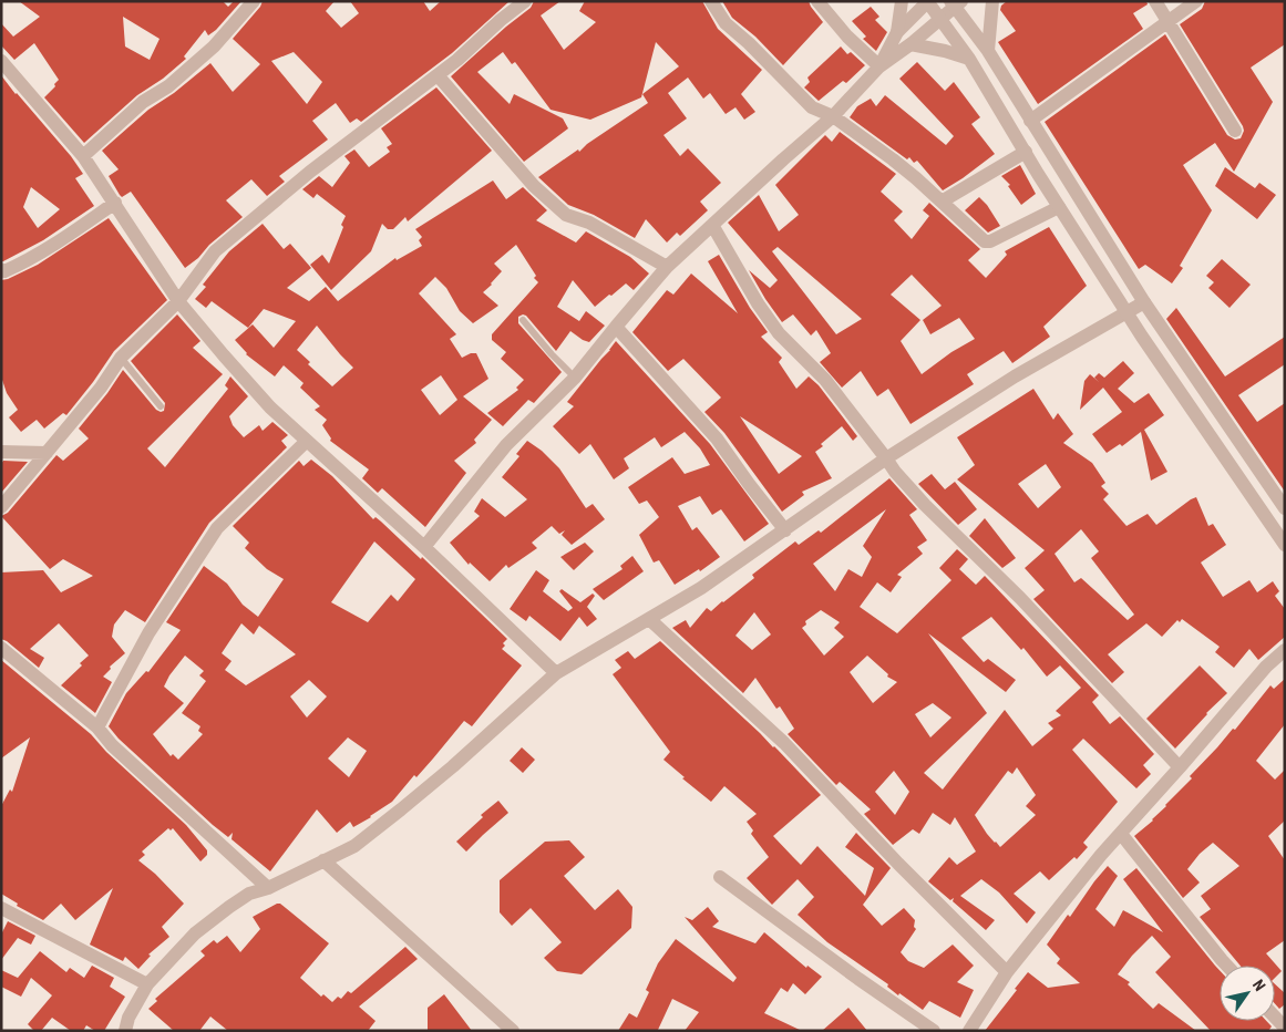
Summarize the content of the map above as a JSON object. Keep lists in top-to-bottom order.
{
  "north": "top right"
}
